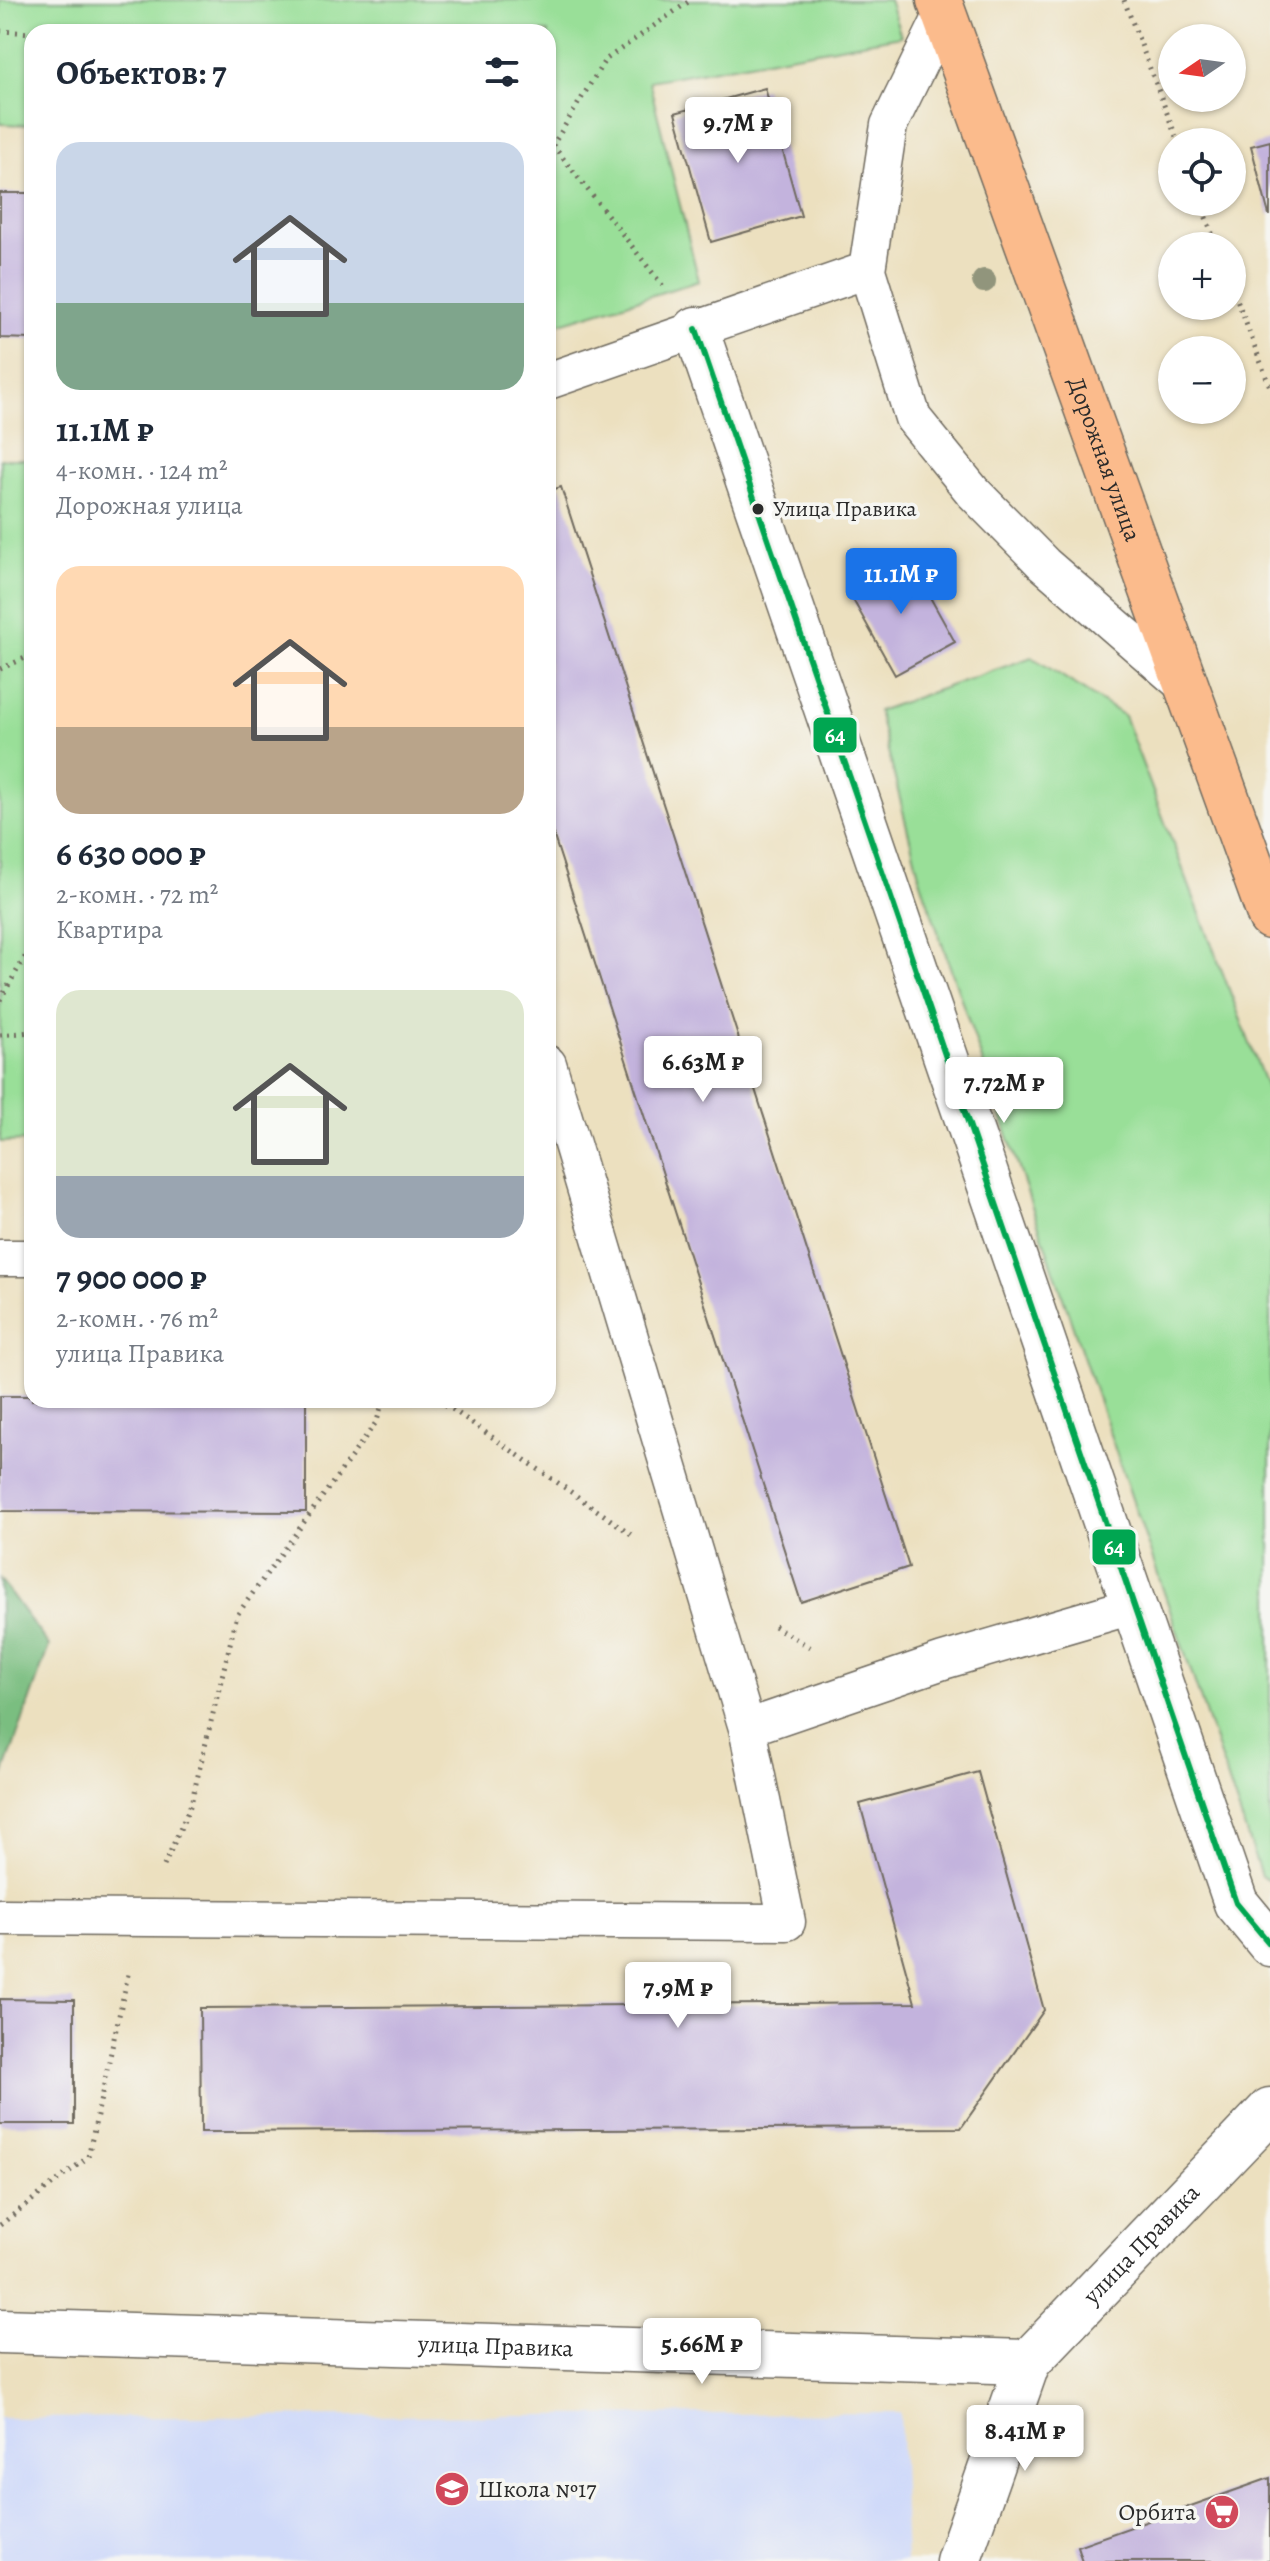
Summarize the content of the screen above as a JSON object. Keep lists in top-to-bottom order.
{
  "streets": {
    "main road": ["Дорожная улица"],
    "street": ["улица Правика"]
  },
  "places": {
    "other": ["Улица Правика"],
    "school or university": ["Школа №17"],
    "supermarket": ["Орбита"]
  },
  "lines": ["transit line 64"],
  "north": "left",
  "page": {
    "map_buttons": ["+", "−"],
    "heading": "Объектов: 7",
    "price": [
      "9.7M ₽",
      "11.1M ₽",
      "6.63M ₽",
      "7.72M ₽",
      "7.9M ₽",
      "5.66M ₽",
      "8.41M ₽"
    ],
    "list": [
      {
        "name": "11.1M ₽",
        "note": "4-комн. · 124 m² · Дорожная улица"
      },
      {
        "name": "6 630 000 ₽",
        "note": "2-комн. · 72 m² · Квартира"
      },
      {
        "name": "7 900 000 ₽",
        "note": "2-комн. · 76 m² · улица Правика"
      }
    ]
  }
}
